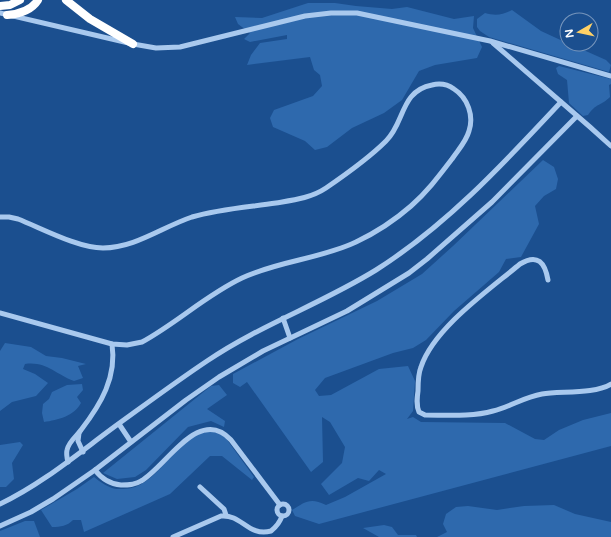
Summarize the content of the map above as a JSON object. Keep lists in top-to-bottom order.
{
  "north": "left"
}
